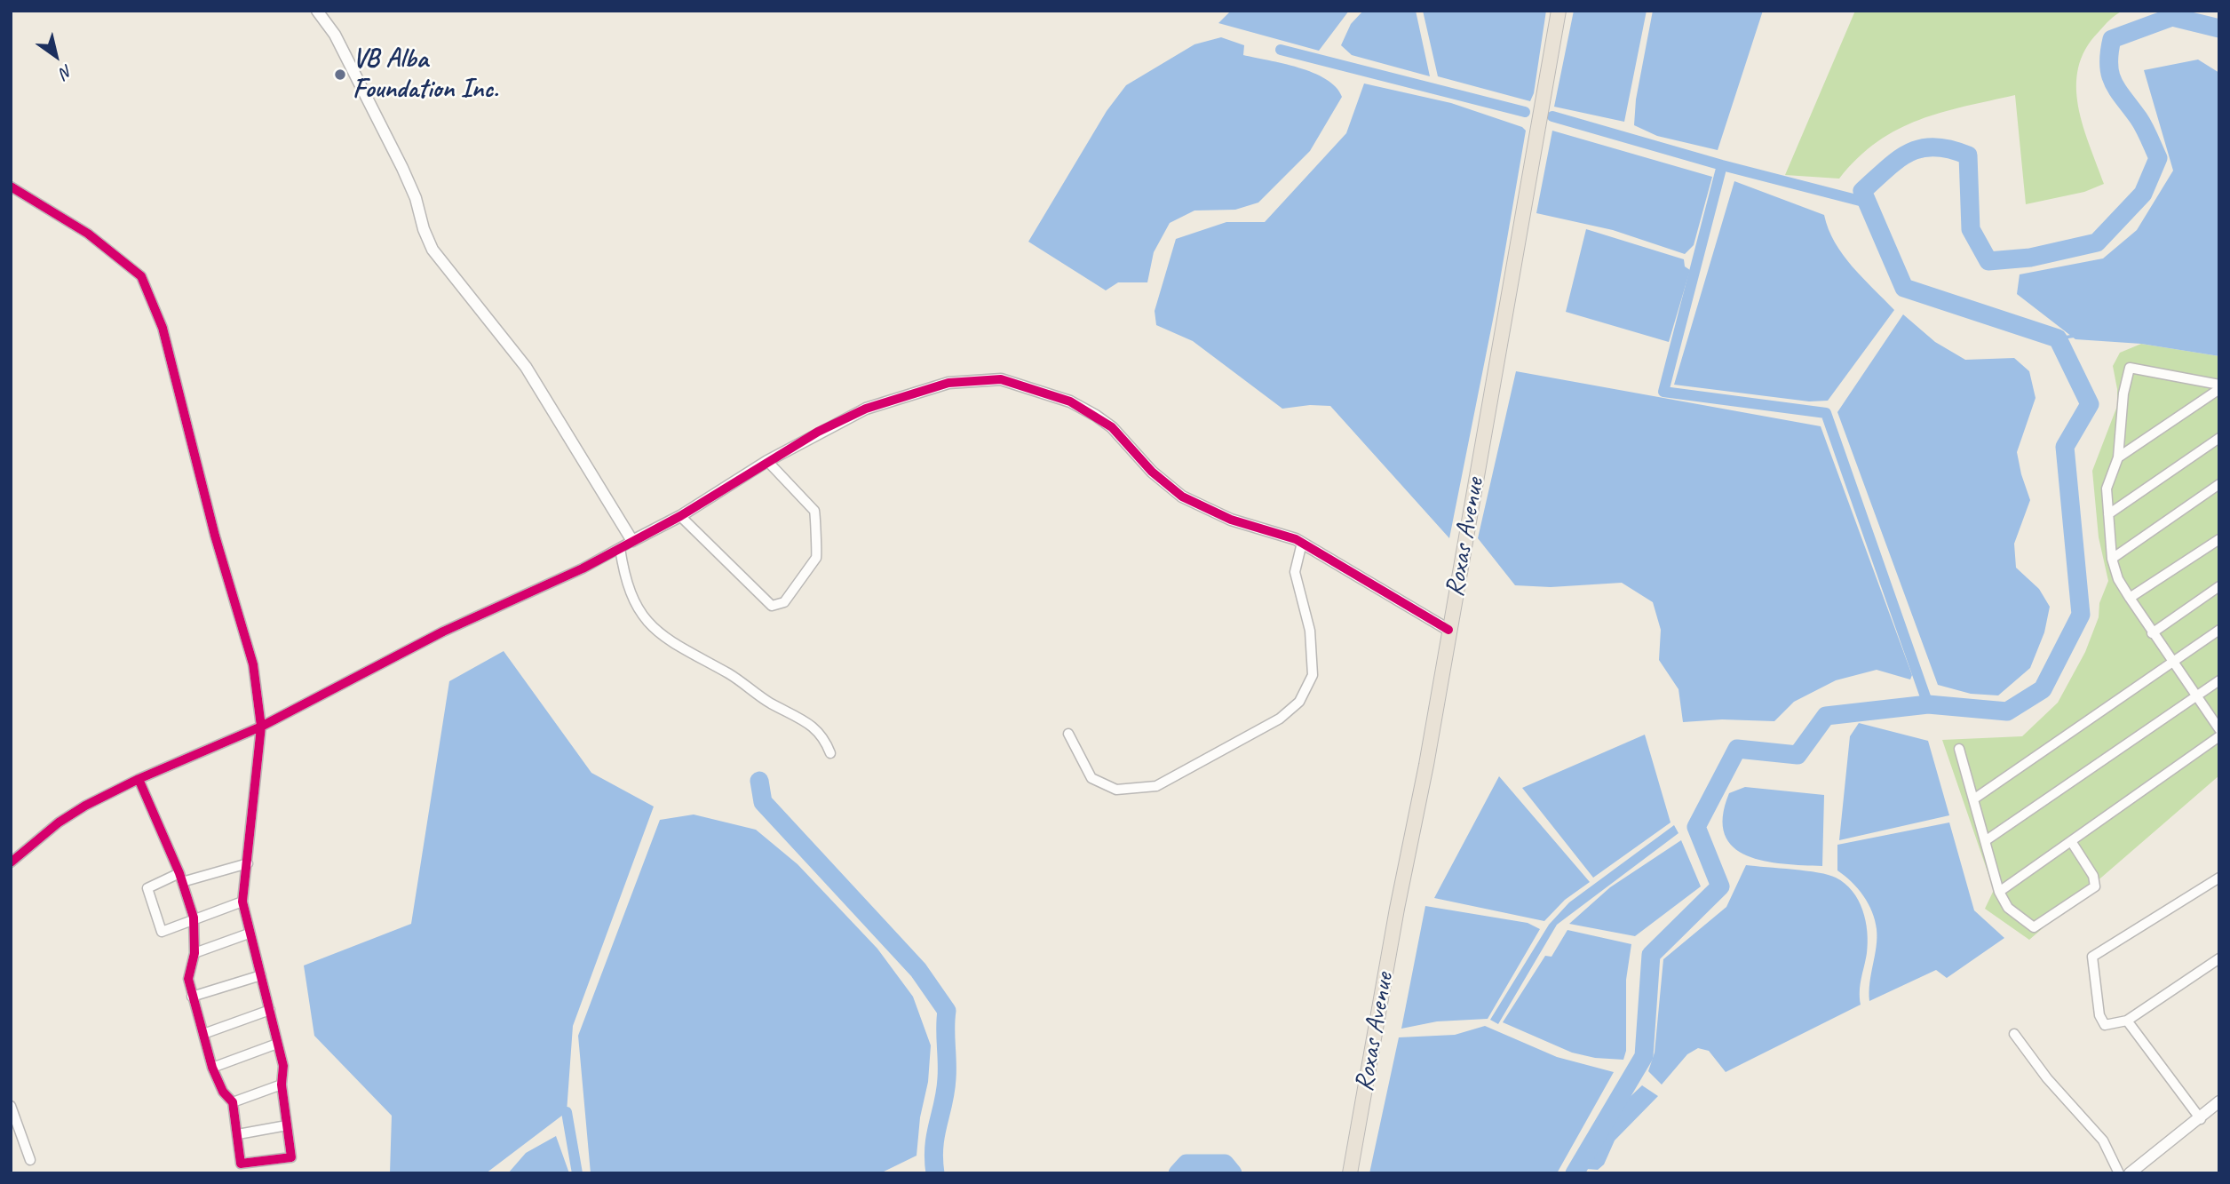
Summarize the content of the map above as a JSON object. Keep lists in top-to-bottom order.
{
  "streets": {
    "main road": ["Roxas Avenue"]
  },
  "places": ["VB Alba Foundation Inc."],
  "north": "bottom right"
}
